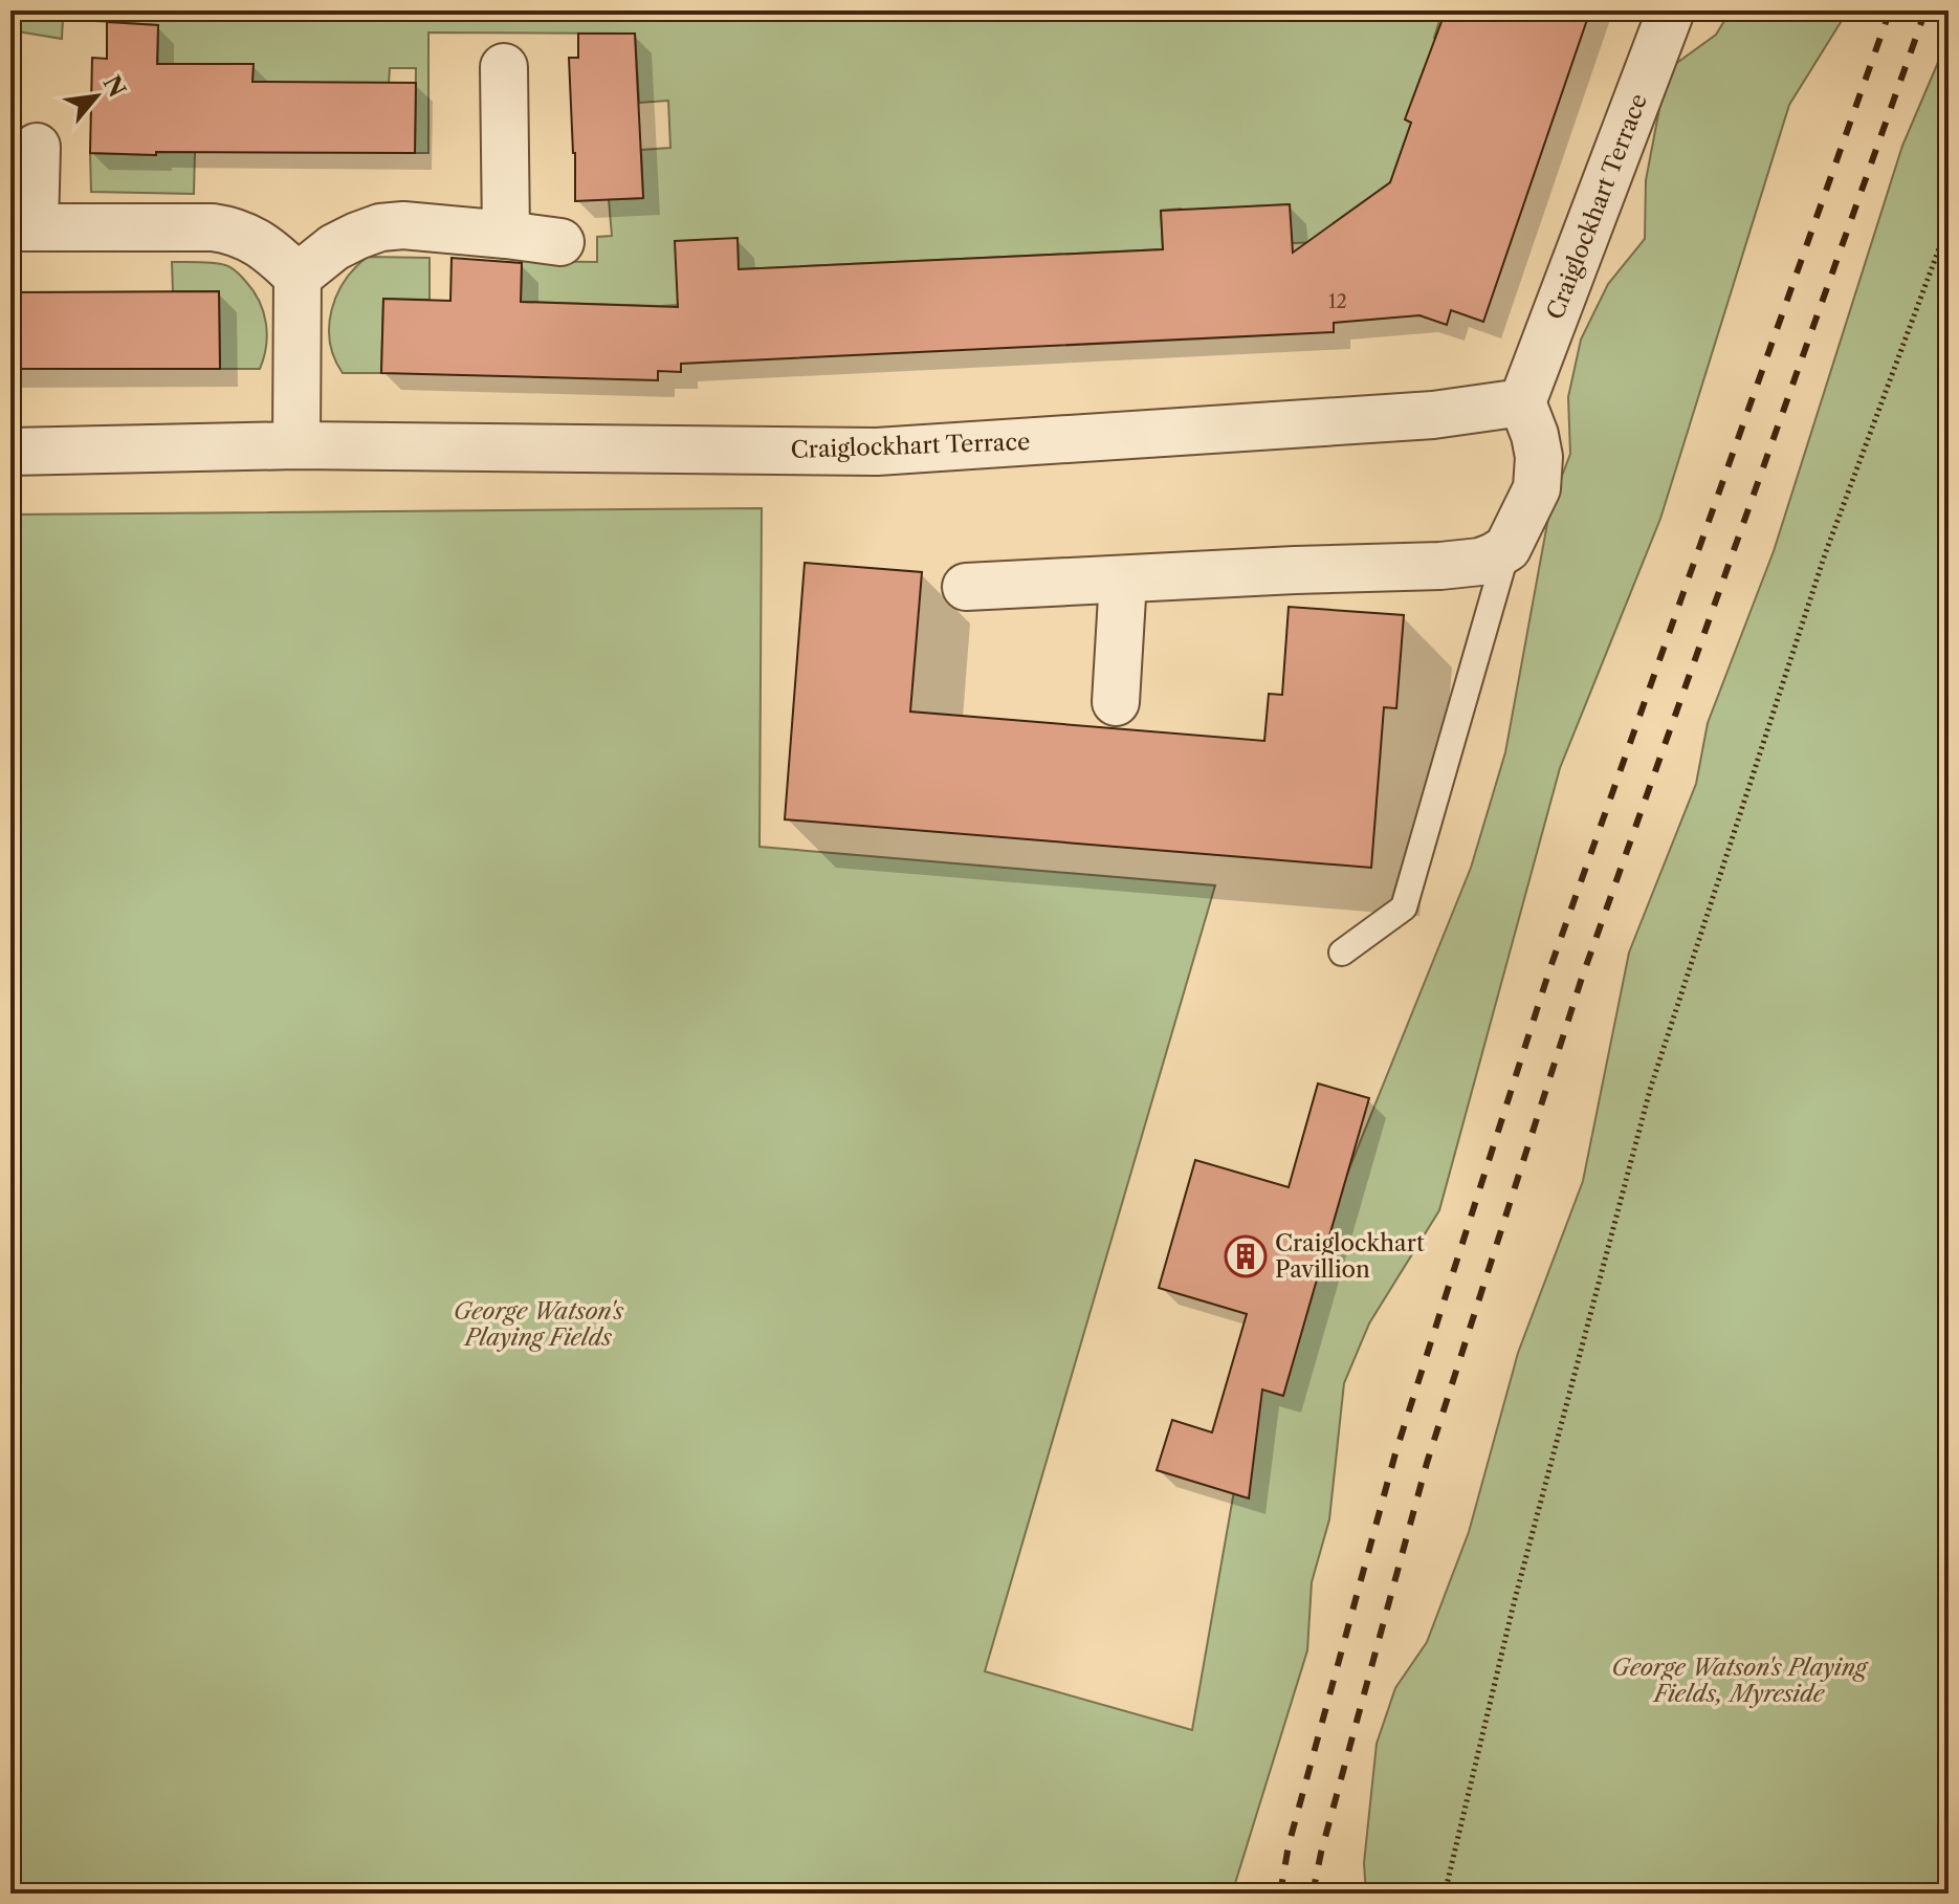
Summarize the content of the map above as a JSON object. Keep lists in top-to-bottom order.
{
  "streets": {
    "street": ["Craiglockhart Terrace"]
  },
  "parks": ["George Watson's Playing Fields", "George Watson's Playing Fields, Myreside"],
  "places": {
    "building": ["Craiglockhart Pavillion"]
  },
  "house_numbers": ["12"],
  "north": "top right"
}
